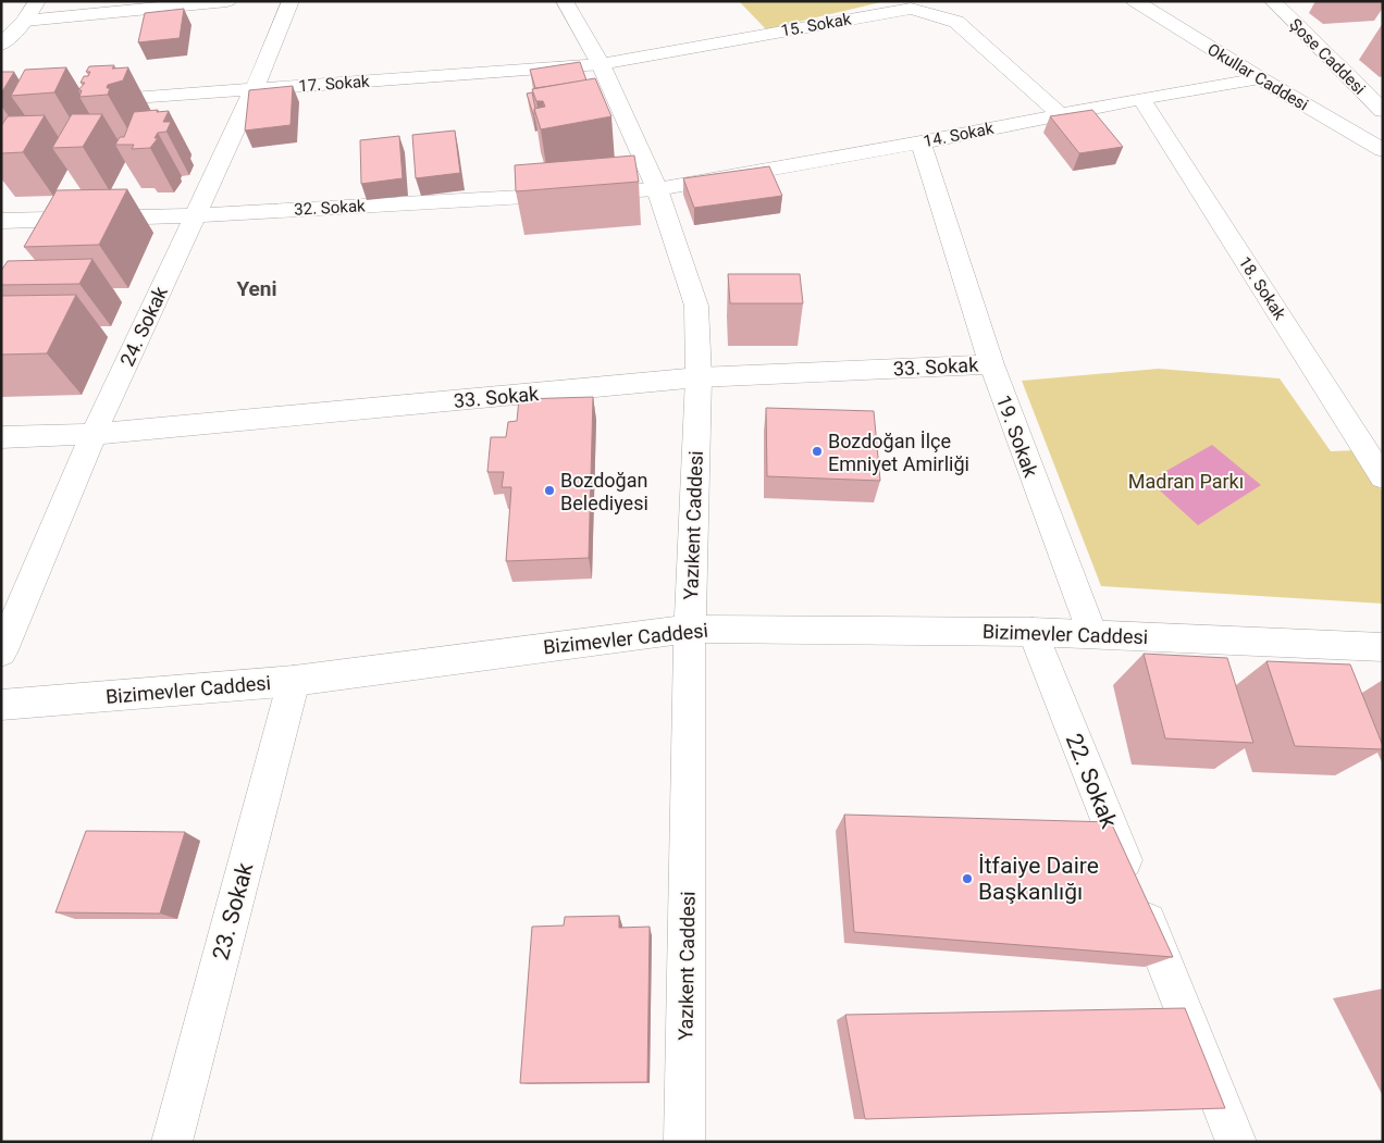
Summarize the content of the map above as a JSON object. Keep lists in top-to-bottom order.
{
  "streets": {
    "street": [
      "15. Sokak",
      "Şose Caddesi",
      "Okullar Caddesi",
      "17. Sokak",
      "14. Sokak",
      "32. Sokak",
      "18. Sokak",
      "24. Sokak",
      "33. Sokak",
      "19. Sokak",
      "Yazıkent Caddesi",
      "Bizimevler Caddesi",
      "22. Sokak",
      "23. Sokak"
    ]
  },
  "crossings": [
    ["15. Sokak", "17. Sokak"],
    ["15. Sokak", "14. Sokak"],
    ["15. Sokak", "Yazıkent Caddesi"],
    ["Okullar Caddesi", "14. Sokak"],
    ["17. Sokak", "24. Sokak"],
    ["17. Sokak", "Yazıkent Caddesi"],
    ["14. Sokak", "32. Sokak"],
    ["14. Sokak", "18. Sokak"],
    ["14. Sokak", "19. Sokak"],
    ["14. Sokak", "Yazıkent Caddesi"],
    ["32. Sokak", "24. Sokak"],
    ["32. Sokak", "Yazıkent Caddesi"],
    ["24. Sokak", "33. Sokak"],
    ["33. Sokak", "19. Sokak"],
    ["33. Sokak", "Yazıkent Caddesi"],
    ["19. Sokak", "Bizimevler Caddesi"],
    ["Yazıkent Caddesi", "Bizimevler Caddesi"],
    ["Bizimevler Caddesi", "22. Sokak"],
    ["Bizimevler Caddesi", "23. Sokak"]
  ],
  "districts": ["Yeni"],
  "parks": ["Madran Parkı"],
  "places": ["Bozdoğan İlçe Emniyet Amirliği", "Bozdoğan Belediyesi", "İtfaiye Daire Başkanlığı"]
}
